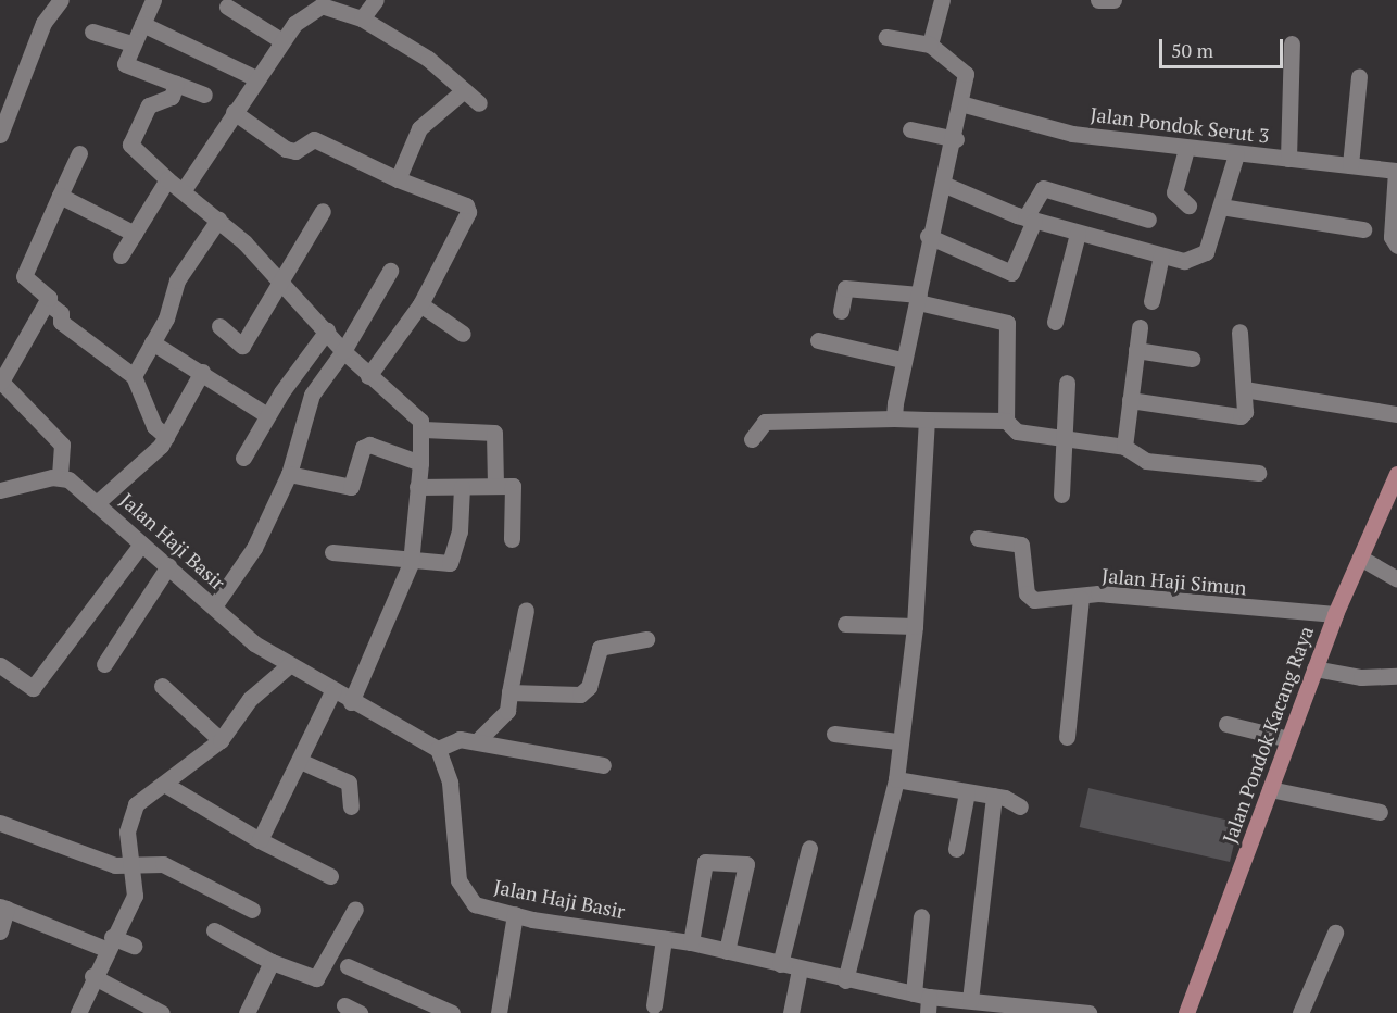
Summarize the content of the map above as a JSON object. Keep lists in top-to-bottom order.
{
  "streets": {
    "main road": ["Jalan Pondok Kacang Raya"],
    "street": ["Jalan Pondok Serut 3", "Jalan Haji Basir", "Jalan Haji Simun"]
  },
  "crossings": [
    ["Jalan Haji Simun", "Jalan Pondok Kacang Raya"]
  ],
  "scale_bar": "50 m"
}
